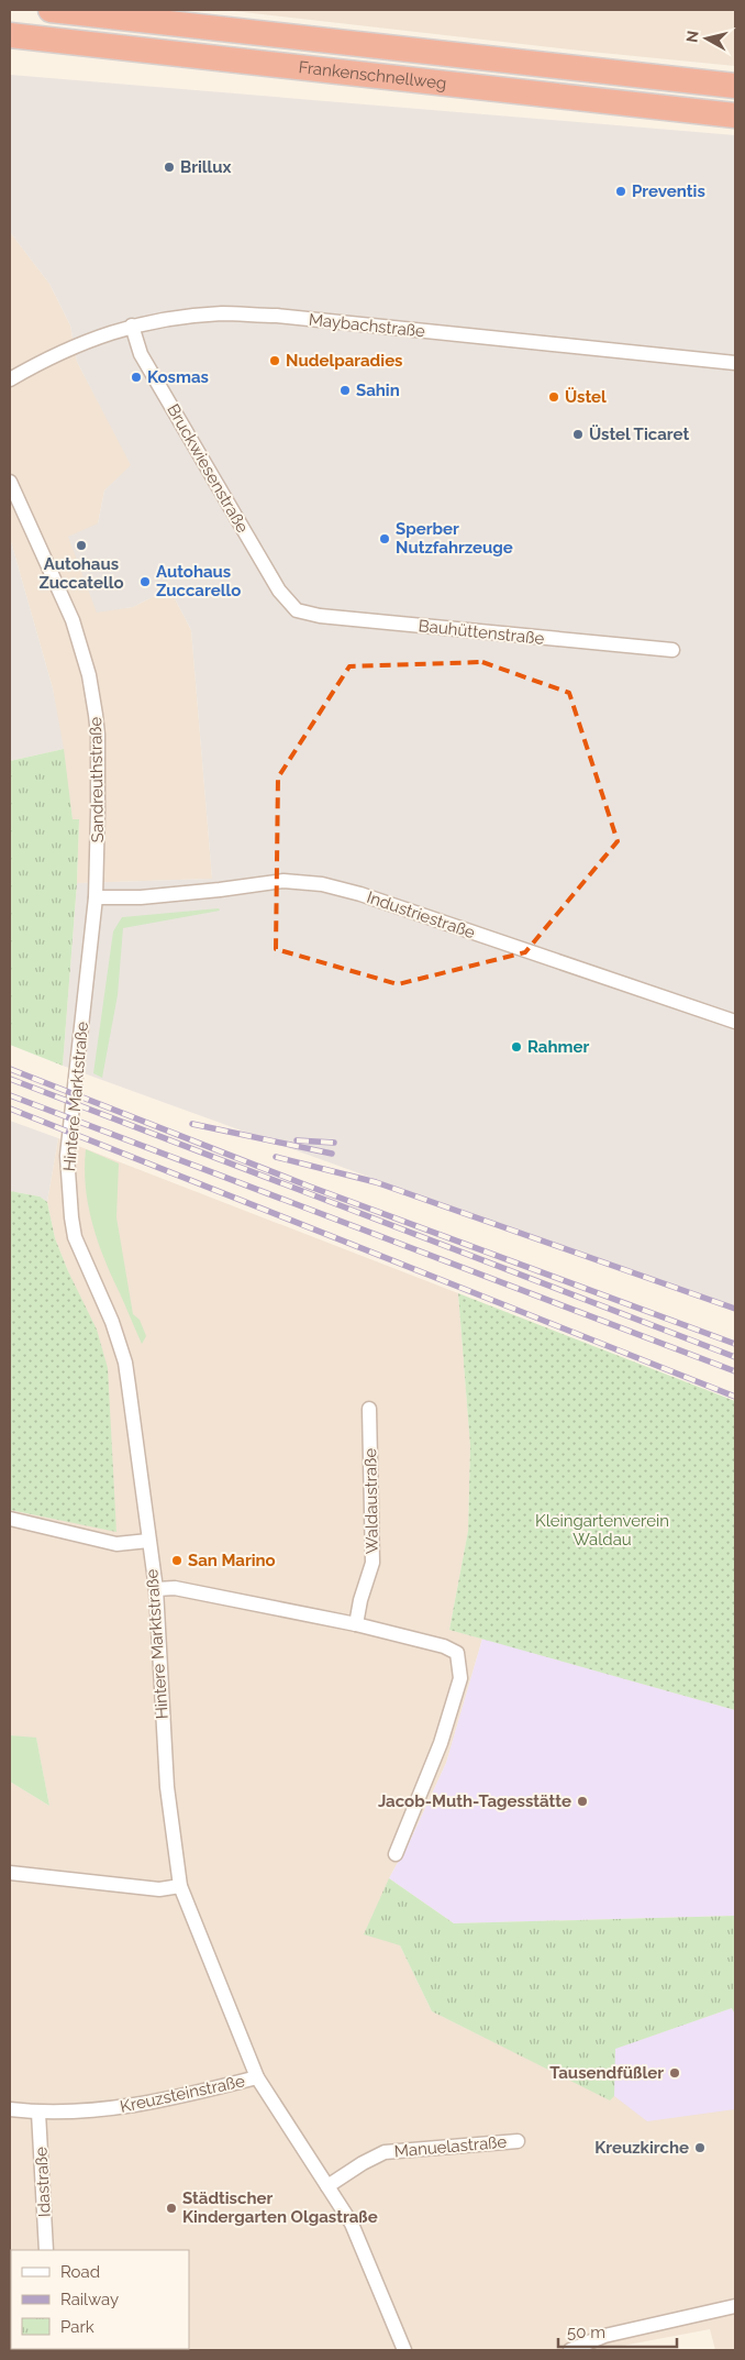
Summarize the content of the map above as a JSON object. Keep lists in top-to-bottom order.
{
  "streets": {
    "highway": ["Frankenschnellweg"],
    "street": [
      "Maybachstraße",
      "Bruckwiesenstraße",
      "Bauhüttenstraße",
      "Sandreuthstraße",
      "Industriestraße",
      "Hintere Marktstraße",
      "Waldaustraße",
      "Kreuzsteinstraße",
      "Manuelastraße",
      "Idastraße"
    ]
  },
  "crossings": [
    ["Maybachstraße", "Bruckwiesenstraße"],
    ["Bruckwiesenstraße", "Bauhüttenstraße"],
    ["Sandreuthstraße", "Industriestraße"],
    ["Sandreuthstraße", "Hintere Marktstraße"],
    ["Industriestraße", "Hintere Marktstraße"],
    ["Hintere Marktstraße", "Kreuzsteinstraße"],
    ["Hintere Marktstraße", "Manuelastraße"],
    ["Kreuzsteinstraße", "Idastraße"]
  ],
  "parks": ["Kleingartenverein Waldau"],
  "places": [
    "Brillux",
    "Preventis",
    "Nudelparadies",
    "Kosmas",
    "Sahin",
    "Üstel",
    "Üstel Ticaret",
    "Sperber Nutzfahrzeuge",
    "Autohaus Zuccatello",
    "Autohaus Zuccarello",
    "Rahmer",
    "San Marino",
    "Jacob-Muth-Tagesstätte",
    "Tausendfüßler",
    "Kreuzkirche",
    "Städtischer Kindergarten Olgastraße"
  ],
  "legend": ["Road", "Railway", "Park"],
  "scale_bar": "50 m",
  "north": "left"
}
